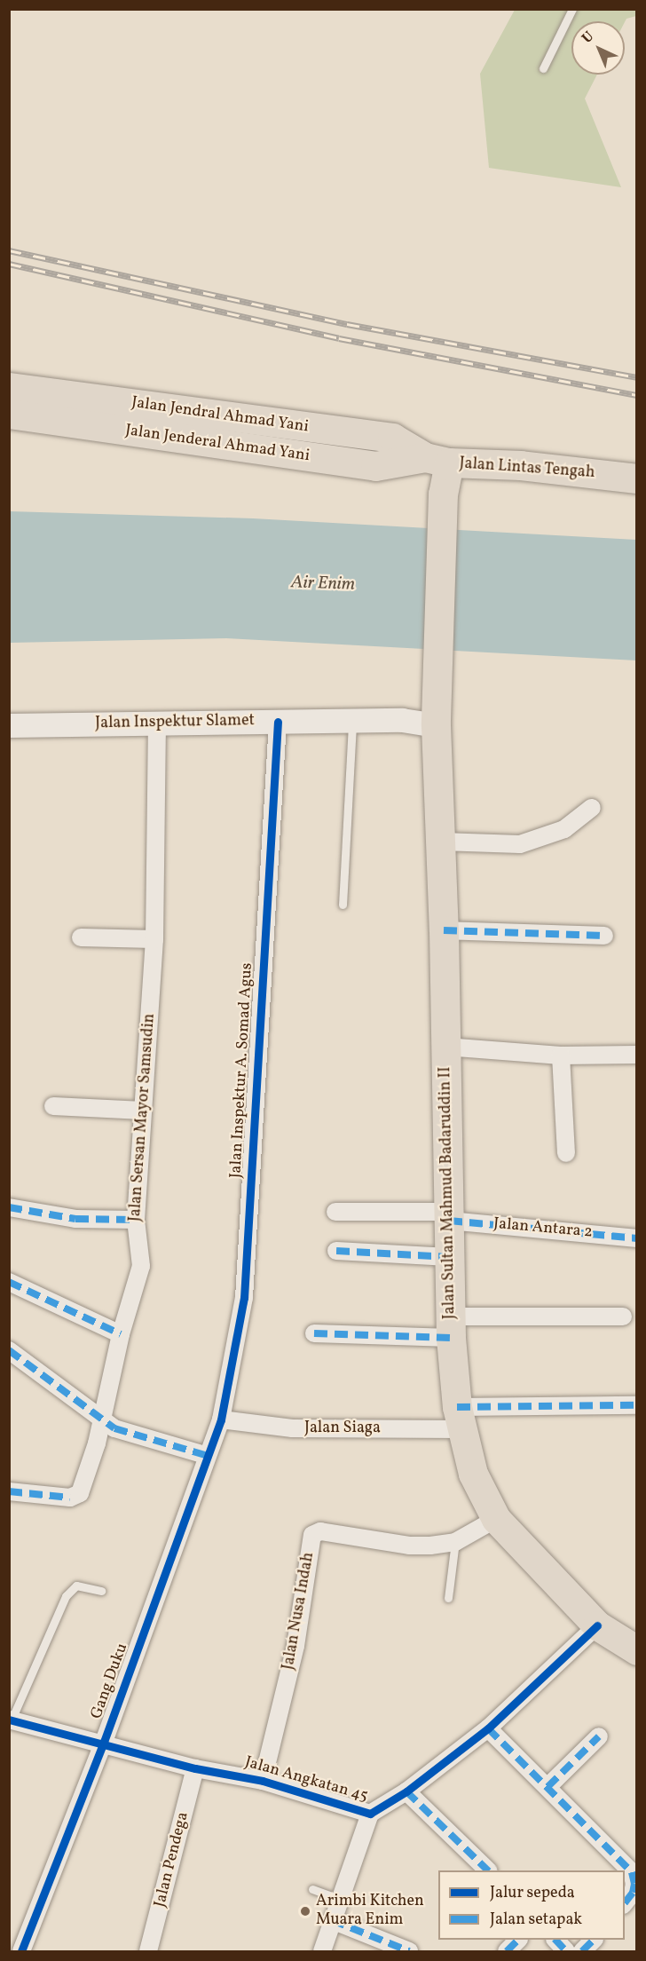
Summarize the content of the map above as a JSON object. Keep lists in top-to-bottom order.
{
  "streets": {
    "highway": [
      "Jalan Jendral Ahmad Yani",
      "Jalan Jenderal Ahmad Yani",
      "Jalan Lintas Tengah",
      "Jalan Sultan Mahmud Badaruddin II"
    ],
    "street": [
      "Jalan Inspektur Slamet",
      "Jalan Inspektur A. Somad Agus",
      "Jalan Sersan Mayor Samsudin",
      "Jalan Antara 2",
      "Jalan Siaga",
      "Jalan Nusa Indah",
      "Gang Duku",
      "Jalan Angkatan 45",
      "Jalan Pendega"
    ]
  },
  "crossings": [
    ["Jalan Jendral Ahmad Yani", "Jalan Jenderal Ahmad Yani"],
    ["Jalan Jendral Ahmad Yani", "Jalan Lintas Tengah"],
    ["Jalan Jenderal Ahmad Yani", "Jalan Lintas Tengah"],
    ["Jalan Lintas Tengah", "Jalan Sultan Mahmud Badaruddin II"],
    ["Jalan Inspektur Slamet", "Jalan Inspektur A. Somad Agus"],
    ["Jalan Inspektur Slamet", "Jalan Sersan Mayor Samsudin"],
    ["Jalan Inspektur Slamet", "Jalan Sultan Mahmud Badaruddin II"],
    ["Jalan Inspektur A. Somad Agus", "Jalan Siaga"],
    ["Jalan Inspektur A. Somad Agus", "Gang Duku"],
    ["Jalan Sultan Mahmud Badaruddin II", "Jalan Antara 2"],
    ["Jalan Sultan Mahmud Badaruddin II", "Jalan Siaga"],
    ["Jalan Sultan Mahmud Badaruddin II", "Jalan Nusa Indah"],
    ["Jalan Sultan Mahmud Badaruddin II", "Jalan Angkatan 45"],
    ["Jalan Siaga", "Gang Duku"],
    ["Jalan Nusa Indah", "Jalan Angkatan 45"],
    ["Gang Duku", "Jalan Angkatan 45"],
    ["Jalan Angkatan 45", "Jalan Pendega"]
  ],
  "water": ["Air Enim"],
  "places": ["Arimbi Kitchen Muara Enim"],
  "legend": ["Jalur sepeda", "Jalan setapak"],
  "north": "top left"
}
